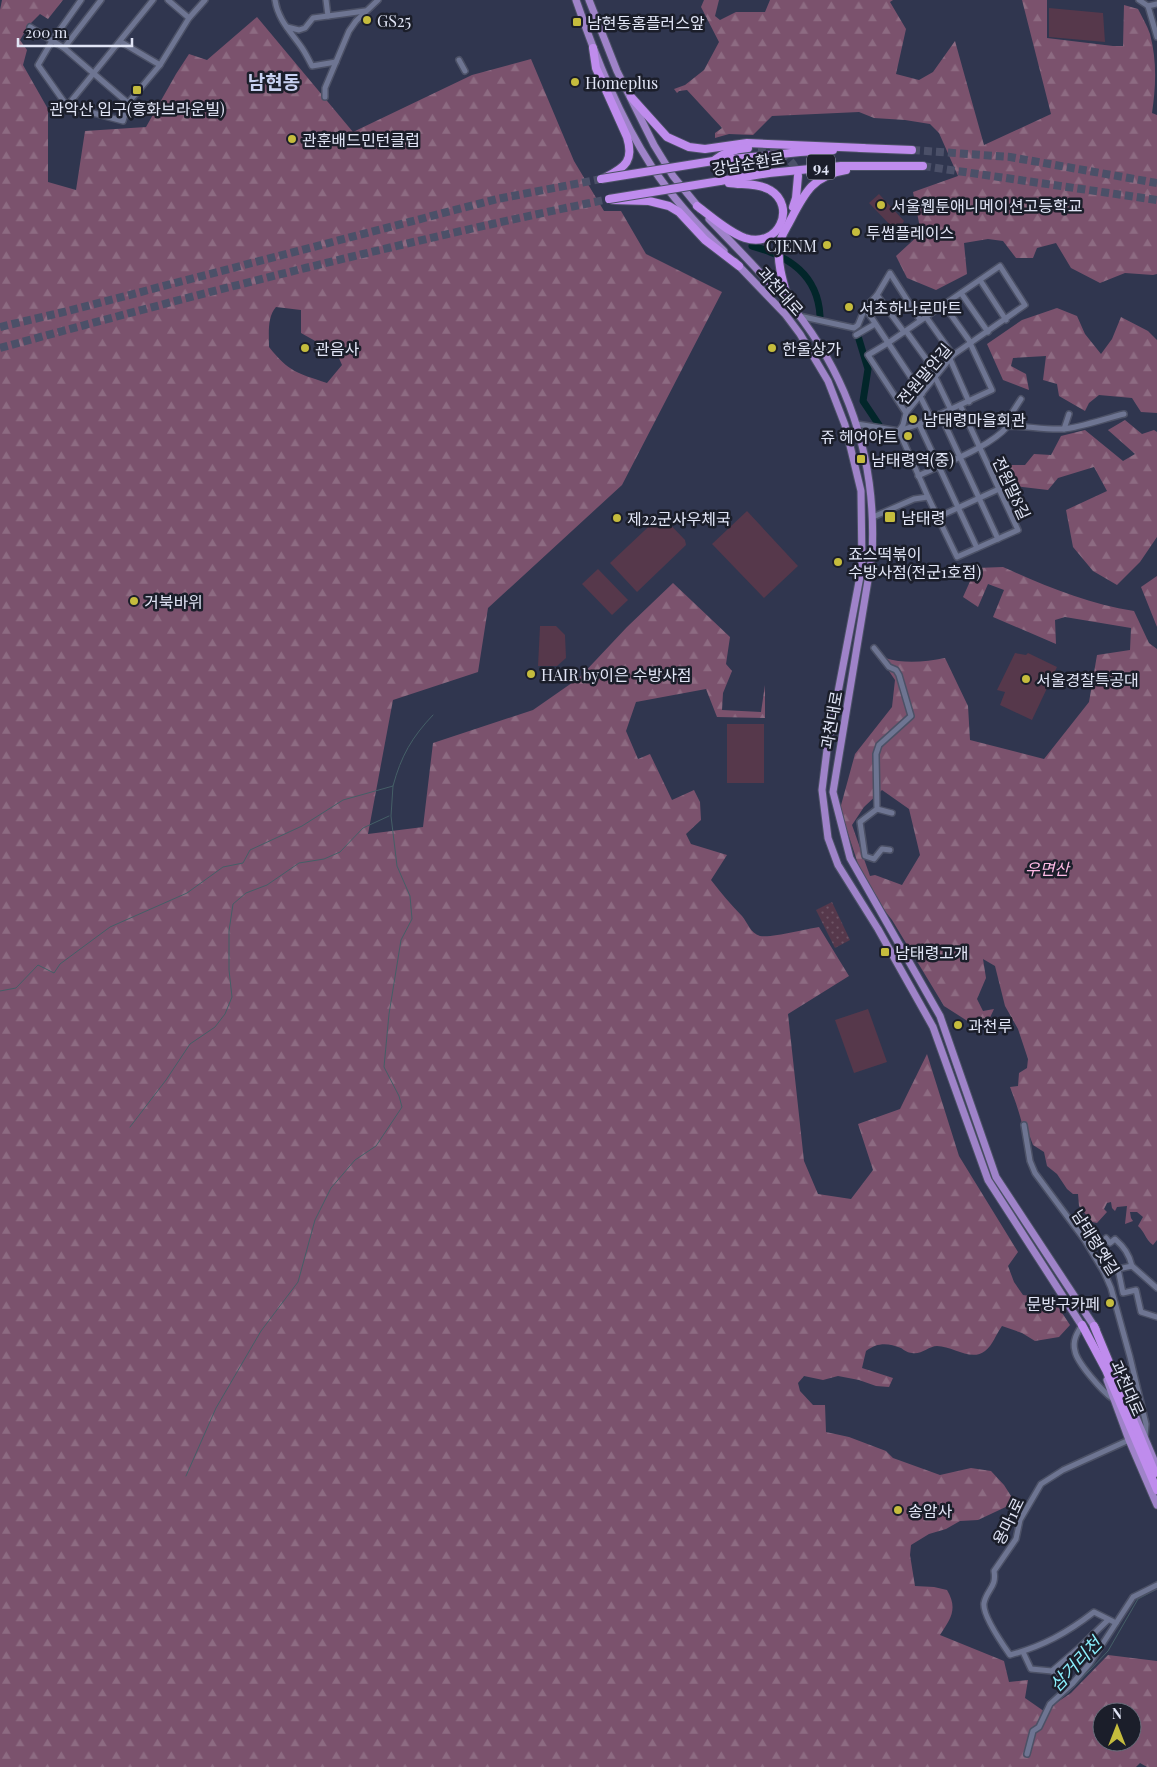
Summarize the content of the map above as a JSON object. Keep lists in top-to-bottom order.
{
  "streets": {
    "highway": ["강남순환로", "94", "과천대로"],
    "street": [
      "전원말안길",
      "전원말8길",
      "남태령옛길",
      "용마1로"
    ]
  },
  "crossings": [
    ["강남순환로", "과천대로"],
    ["과천대로", "남태령옛길"]
  ],
  "districts": ["남현동"],
  "water": ["삼거리천"],
  "parks": ["우면산"],
  "places": {
    "other": [
      "GS25",
      "Homeplus",
      "관훈배드민턴클럽",
      "서울웹툰애니메이션고등학교",
      "투썸플레이스",
      "CJENM",
      "서초하나로마트",
      "관음사",
      "한울상가",
      "남태령마을회관",
      "쥬 헤어아트",
      "제22군사우체국",
      "죠스떡볶이 수방사점(전군1호점)",
      "거북바위",
      "HAIR by이은 수방사점",
      "서울경찰특공대",
      "과천루",
      "문방구카페",
      "송암사"
    ],
    "transit": [
      "남현동홈플러스앞",
      "관악산 입구(흥화브라운빌)",
      "남태령역(중)",
      "남태령",
      "남태령고개"
    ]
  },
  "scale_bar": "200 m",
  "north": "top"
}
